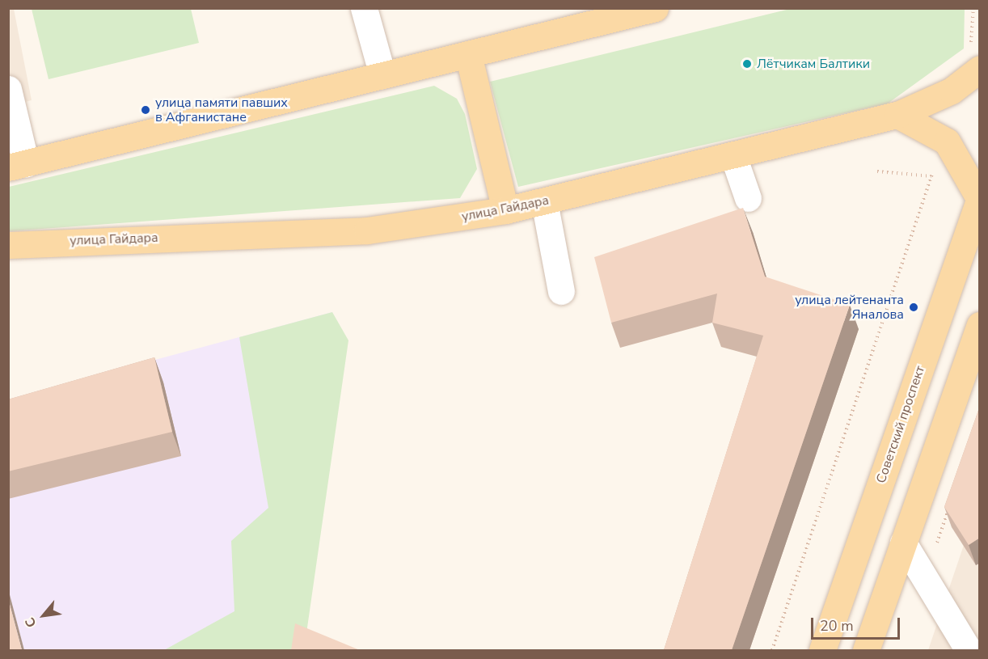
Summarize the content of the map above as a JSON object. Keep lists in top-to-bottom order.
{
  "streets": {
    "main road": ["улица Гайдара", "Советский проспект"]
  },
  "places": ["Лётчикам Балтики", "улица памяти павших в Афганистане", "улица лейтенанта Яналова"],
  "scale_bar": "20 m",
  "north": "bottom left"
}
